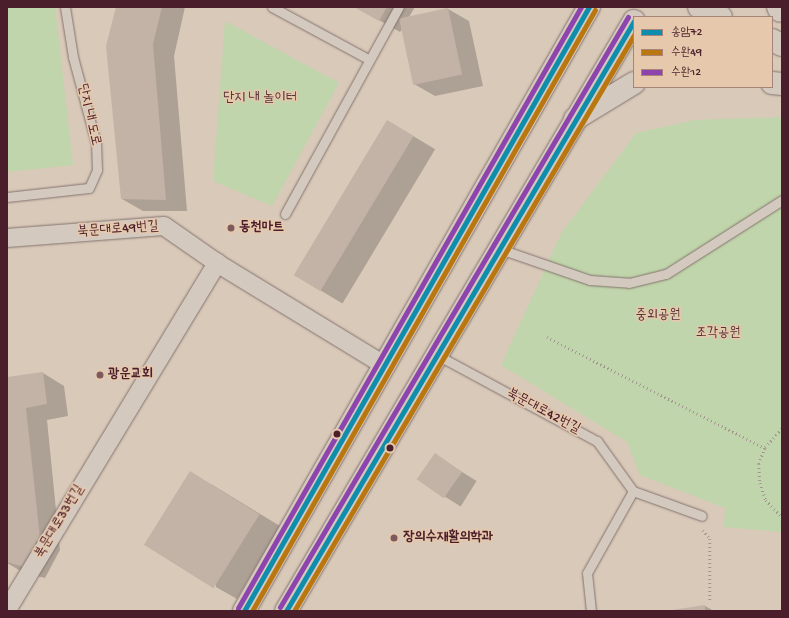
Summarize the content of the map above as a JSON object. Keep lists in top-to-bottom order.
{
  "streets": {
    "street": ["북문대로49번길", "북문대로33번길"],
    "lane": ["단지 내 도로", "북문대로42번길"]
  },
  "crossings": [
    ["북문대로49번길", "북문대로33번길"]
  ],
  "parks": ["단지 내 놀이터", "중외공원", "조각공원"],
  "places": ["동천마트", "광운교회", "장의수재활의학과"],
  "lines": ["transit line 송암72", "transit line 수완12", "transit line 수완49"],
  "legend": ["송암72", "수완49", "수완12"]
}
